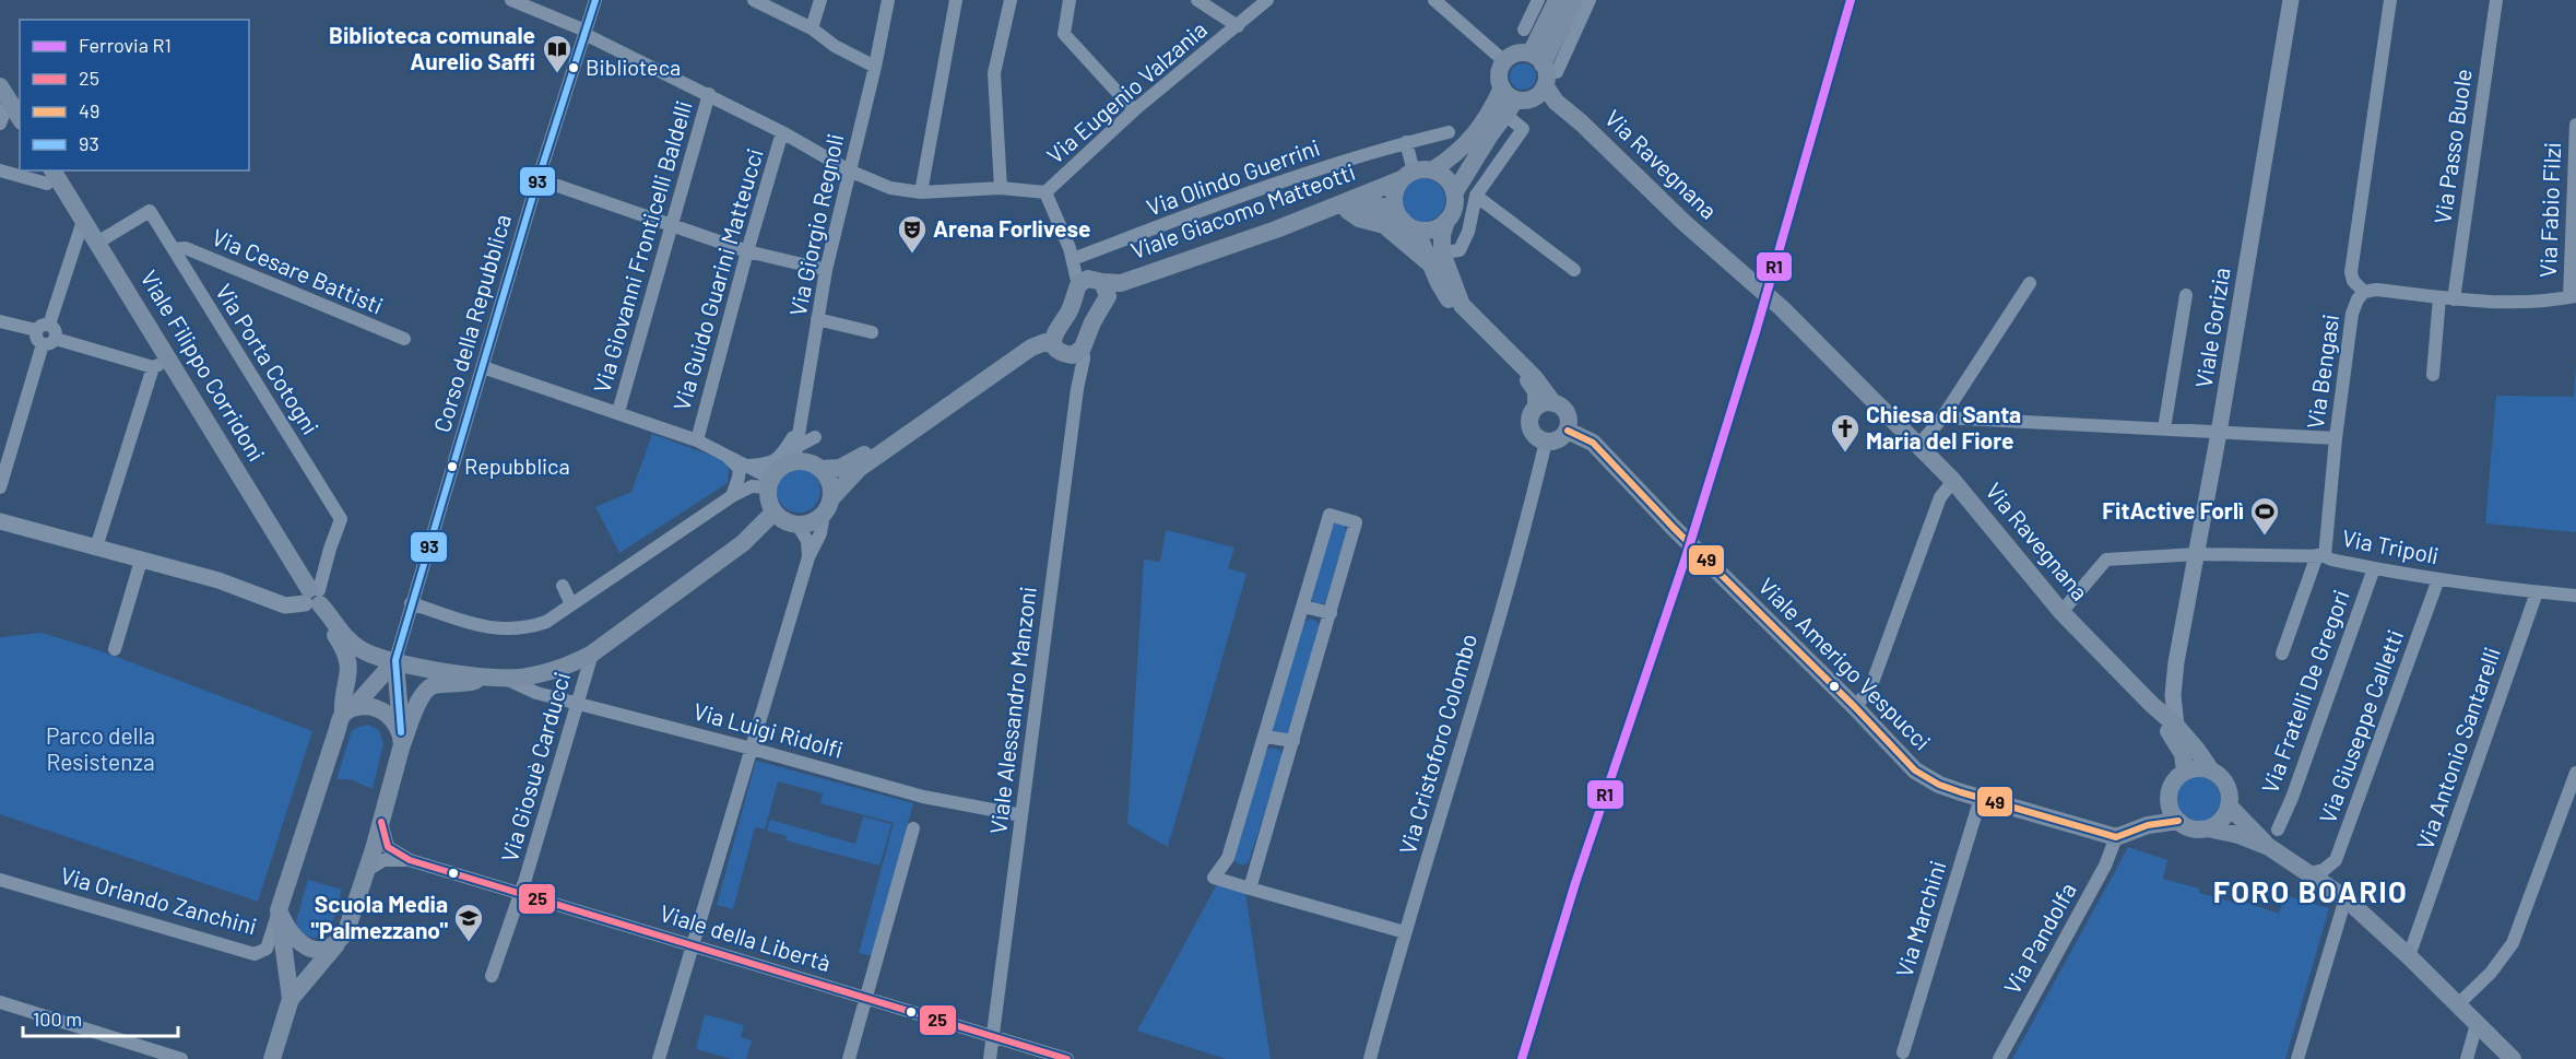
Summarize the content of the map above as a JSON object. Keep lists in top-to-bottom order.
{
  "streets": {
    "main road": [
      "Via Ravegnana",
      "Viale Giacomo Matteotti",
      "Viale Filippo Corridoni",
      "Viale Amerigo Vespucci"
    ],
    "street": [
      "Via Eugenio Valzania",
      "Via Passo Buole",
      "Via Olindo Guerrini",
      "Via Fabio Filzi",
      "Via Giorgio Regnoli",
      "Via Giovanni Fronticelli Baldelli",
      "Via Cesare Battisti",
      "Via Guido Guarini Matteucci",
      "Corso della Repubblica",
      "Viale Gorizia",
      "Via Porta Cotogni",
      "Via Bengasi",
      "Via Tripoli",
      "Via Fratelli De Gregori",
      "Viale Alessandro Manzoni",
      "Via Giuseppe Calletti",
      "Via Luigi Ridolfi",
      "Via Cristoforo Colombo",
      "Via Antonio Santarelli",
      "Via Giosuè Carducci",
      "Via Orlando Zanchini",
      "Via Marchini",
      "Viale della Libertà",
      "Via Pandolfa"
    ]
  },
  "crossings": [
    ["Via Passo Buole", "Via Bengasi"],
    ["Via Ravegnana", "Viale Gorizia"],
    ["Via Ravegnana", "Via Tripoli"],
    ["Via Fabio Filzi", "Via Bengasi"],
    ["Via Cesare Battisti", "Via Porta Cotogni"],
    ["Corso della Repubblica", "Viale Filippo Corridoni"],
    ["Viale Gorizia", "Via Tripoli"],
    ["Via Porta Cotogni", "Viale Filippo Corridoni"],
    ["Via Bengasi", "Via Tripoli"],
    ["Via Tripoli", "Via Fratelli De Gregori"],
    ["Via Tripoli", "Via Giuseppe Calletti"],
    ["Via Tripoli", "Via Antonio Santarelli"],
    ["Viale Amerigo Vespucci", "Via Cristoforo Colombo"],
    ["Viale Amerigo Vespucci", "Via Marchini"],
    ["Viale Amerigo Vespucci", "Via Pandolfa"],
    ["Viale Alessandro Manzoni", "Via Luigi Ridolfi"],
    ["Viale Alessandro Manzoni", "Viale della Libertà"],
    ["Via Luigi Ridolfi", "Via Giosuè Carducci"],
    ["Via Giosuè Carducci", "Viale della Libertà"]
  ],
  "districts": ["FORO BOARIO"],
  "parks": ["Parco della Resistenza"],
  "places": {
    "other": ["Biblioteca", "Repubblica"],
    "library": ["Biblioteca comunale Aurelio Saffi"],
    "theatre": ["Arena Forlivese"],
    "church": ["Chiesa di Santa Maria del Fiore"],
    "sports": ["FitActive Forlì"],
    "school or university": ["Scuola Media \"Palmezzano\""]
  },
  "lines": [
    "rail line R1",
    "transit line 93",
    "transit line 49",
    "transit line 25"
  ],
  "legend": [
    "Ferrovia R1",
    "25",
    "49",
    "93"
  ],
  "scale_bar": "100 m"
}
